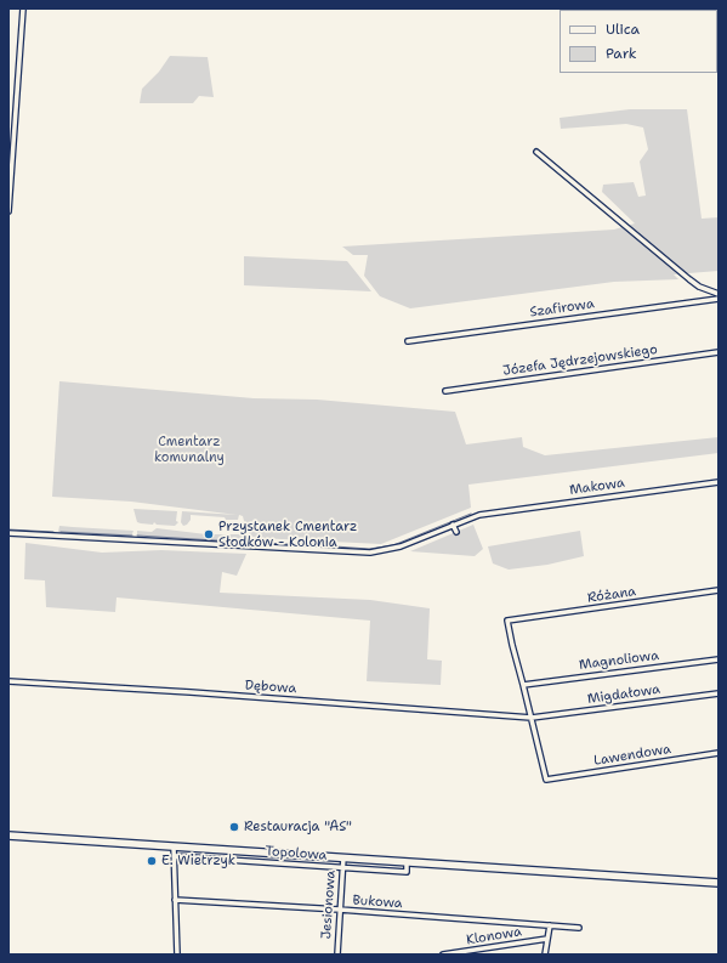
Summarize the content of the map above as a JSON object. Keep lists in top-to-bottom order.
{
  "streets": {
    "street": [
      "Szafirowa",
      "Józefa Jędrzejowskiego",
      "Makowa",
      "Różana",
      "Magnoliowa",
      "Dębowa",
      "Migdałowa",
      "Lawendowa",
      "Topolowa",
      "Bukowa",
      "Jesionowa",
      "Klonowa"
    ]
  },
  "crossings": [
    ["Różana", "Magnoliowa"],
    ["Dębowa", "Migdałowa"],
    ["Dębowa", "Lawendowa"],
    ["Migdałowa", "Lawendowa"],
    ["Topolowa", "Jesionowa"],
    ["Bukowa", "Jesionowa"]
  ],
  "parks": ["Cmentarz komunalny"],
  "places": ["Przystanek Cmentarz Słodków - Kolonia", "Restauracja \"AS\"", "E. Wietrzyk"],
  "legend": ["Ulica", "Park"]
}
